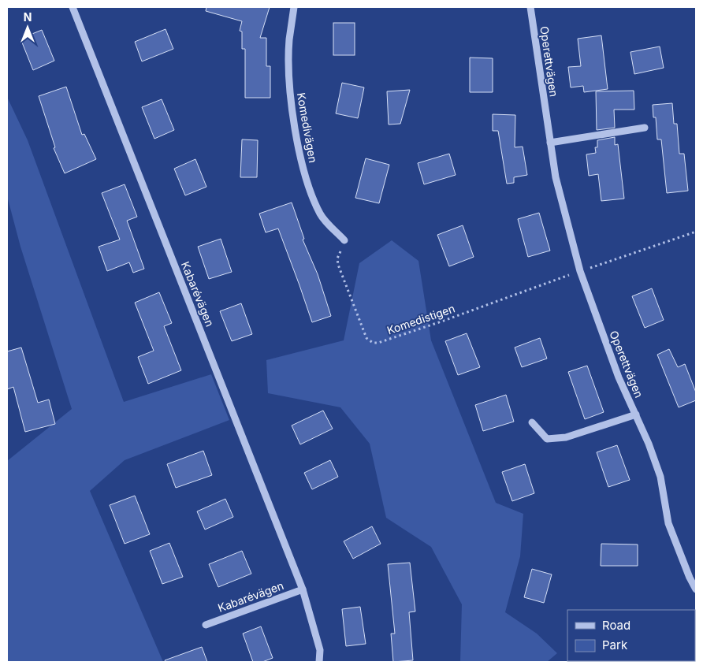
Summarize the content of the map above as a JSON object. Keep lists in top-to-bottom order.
{
  "streets": {
    "street": ["Operettvägen", "Komedivägen", "Kabarévägen"],
    "path": ["Komedistigen"]
  },
  "crossings": [
    ["Operettvägen", "Komedistigen"],
    ["Komedivägen", "Komedistigen"]
  ],
  "legend": ["Road", "Park"],
  "north": "top"
}
